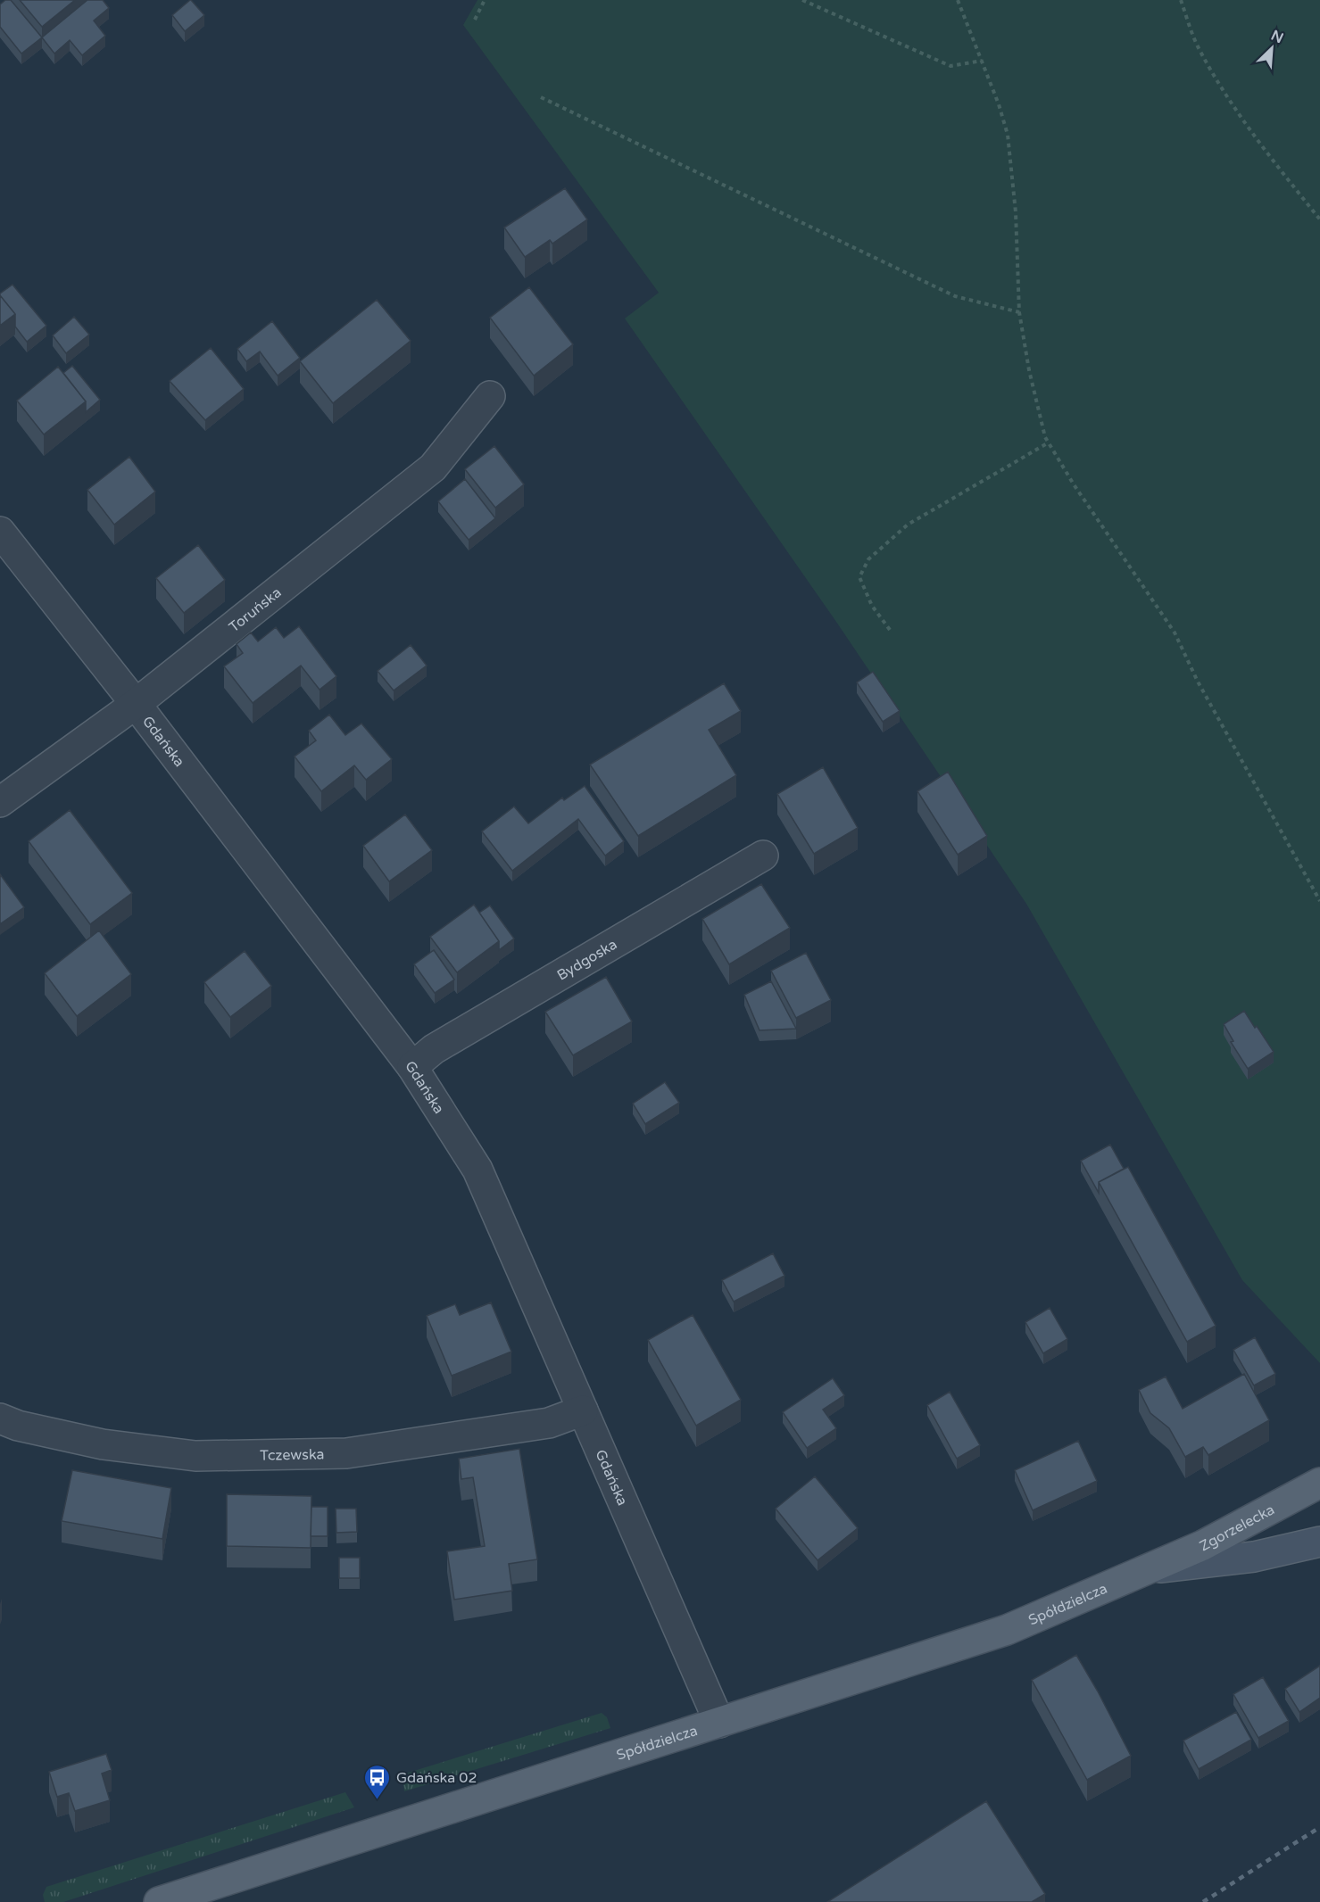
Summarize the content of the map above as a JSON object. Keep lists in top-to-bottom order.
{
  "streets": {
    "main road": ["Zgorzelecka", "Spółdzielcza"],
    "street": [
      "Toruńska",
      "Gdańska",
      "Bydgoska",
      "Tczewska"
    ]
  },
  "crossings": [
    ["Toruńska", "Gdańska"],
    ["Gdańska", "Bydgoska"],
    ["Gdańska", "Tczewska"],
    ["Gdańska", "Spółdzielcza"],
    ["Zgorzelecka", "Spółdzielcza"]
  ],
  "places": {
    "bus stop": ["Gdańska 02"]
  },
  "north": "top right"
}
